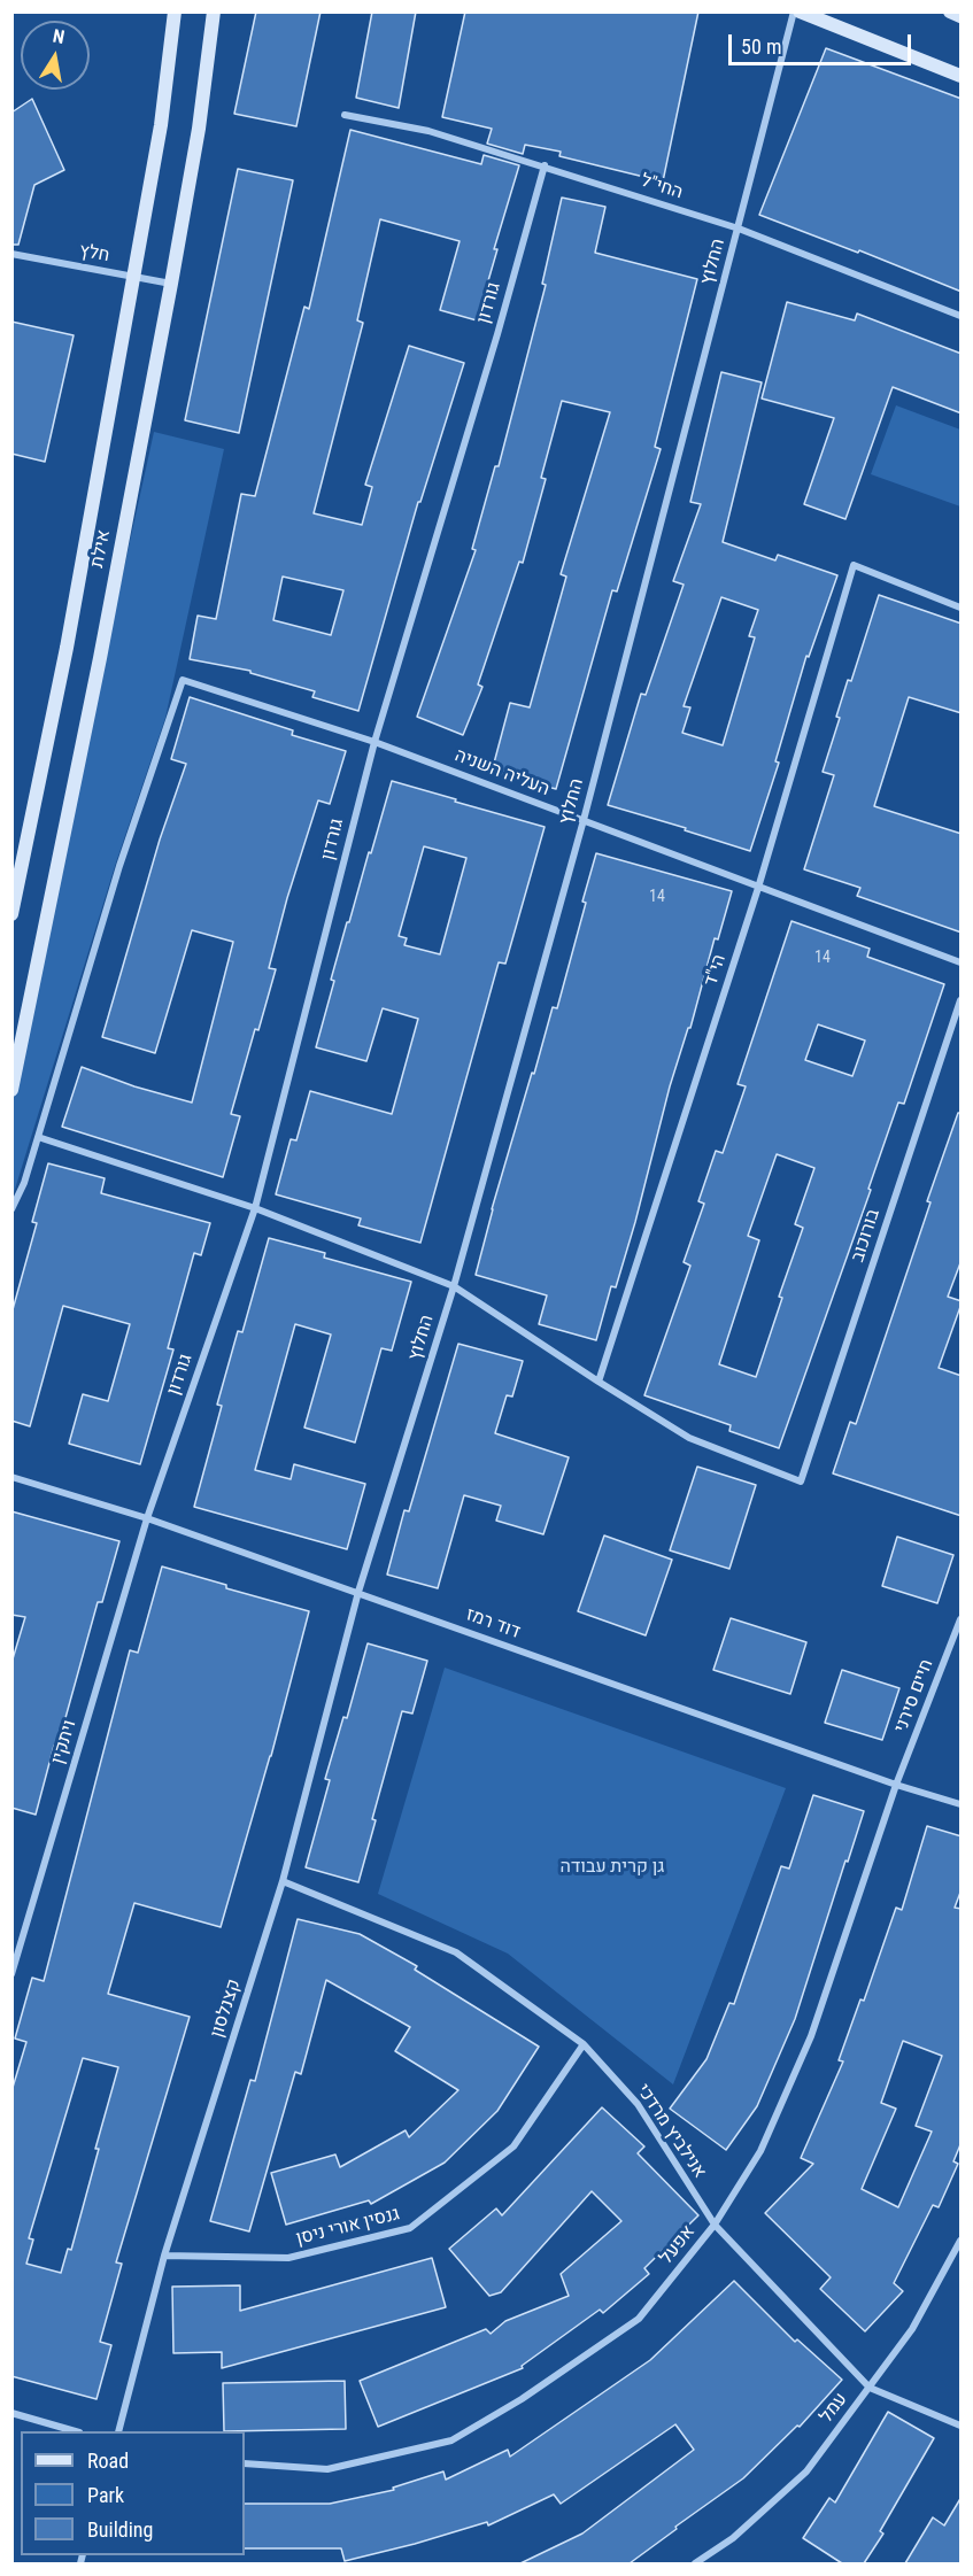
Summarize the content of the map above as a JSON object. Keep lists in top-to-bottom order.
{
  "streets": {
    "street": [
      "החי\"ל",
      "חלץ",
      "החלוץ",
      "גורדון",
      "אילת",
      "העליה השניה",
      "הי\"ד",
      "בורוכוב",
      "דוד רמז",
      "חיים סירני",
      "ויתקין",
      "קצנלסון",
      "אנילביץ מרדכי",
      "גנסין אורי ניסן",
      "אפעל",
      "עמל"
    ]
  },
  "crossings": [
    ["החי\"ל", "החלוץ"],
    ["החי\"ל", "גורדון"],
    ["חלץ", "אילת"],
    ["החלוץ", "העליה השניה"],
    ["החלוץ", "דוד רמז"],
    ["החלוץ", "קצנלסון"],
    ["גורדון", "העליה השניה"],
    ["גורדון", "דוד רמז"],
    ["גורדון", "ויתקין"],
    ["העליה השניה", "הי\"ד"],
    ["הי\"ד", "בורוכוב"],
    ["דוד רמז", "חיים סירני"],
    ["דוד רמז", "ויתקין"],
    ["דוד רמז", "קצנלסון"],
    ["דוד רמז", "אפעל"],
    ["חיים סירני", "אפעל"],
    ["קצנלסון", "אנילביץ מרדכי"],
    ["קצנלסון", "גנסין אורי ניסן"],
    ["אנילביץ מרדכי", "גנסין אורי ניסן"],
    ["אנילביץ מרדכי", "אפעל"],
    ["אנילביץ מרדכי", "עמל"]
  ],
  "parks": ["גן קרית עבודה"],
  "house_numbers": ["14", "14"],
  "legend": ["Road", "Park", "Building"],
  "scale_bar": "50 m",
  "north": "top"
}
